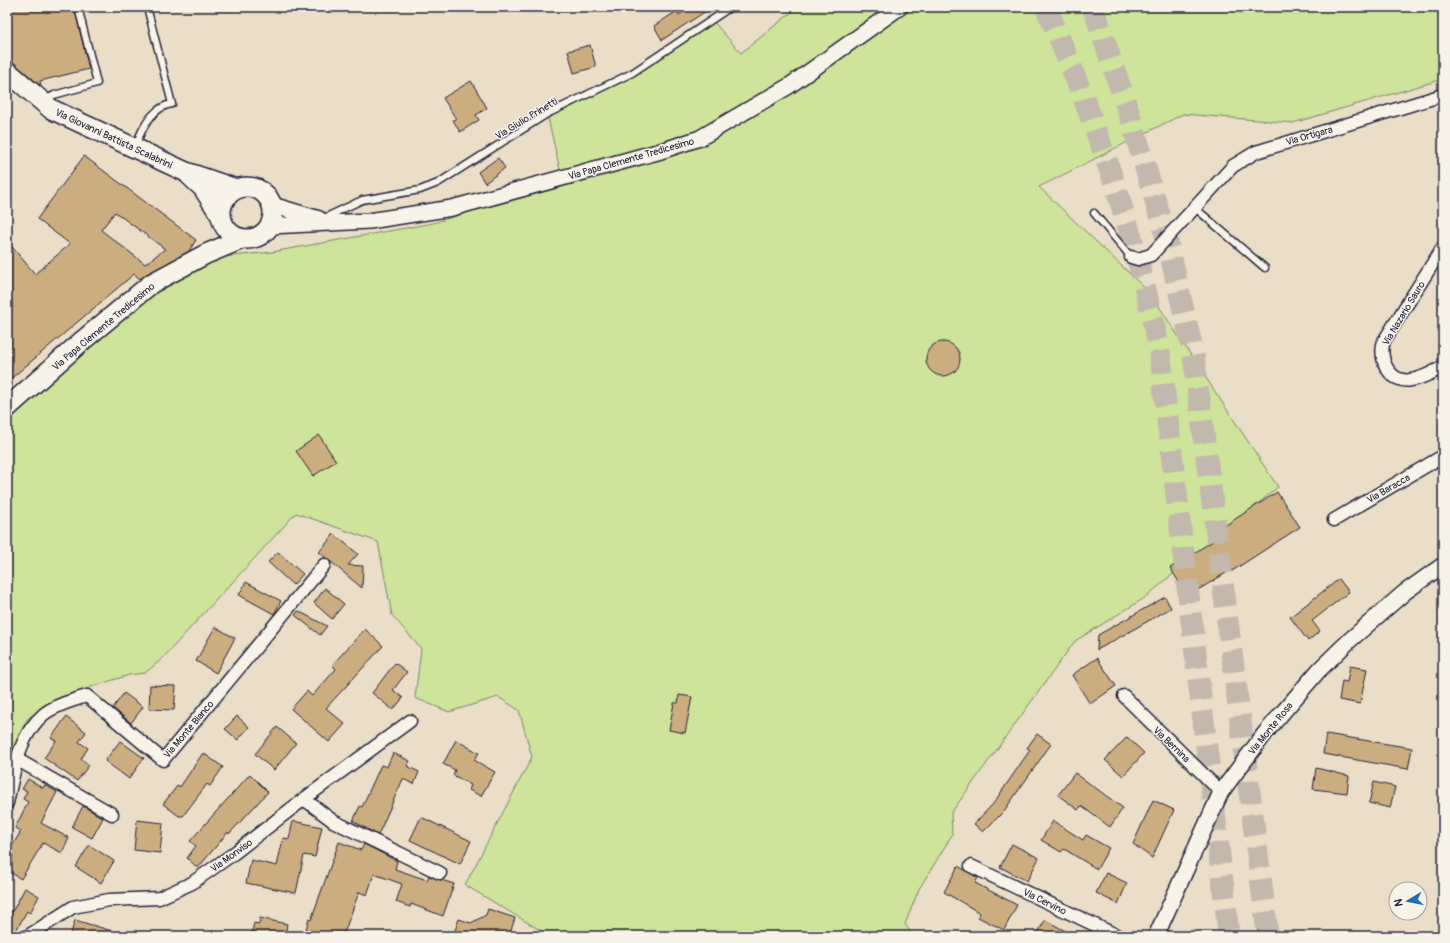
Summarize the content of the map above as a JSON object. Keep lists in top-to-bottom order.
{
  "streets": {
    "main road": ["Via Giovanni Battista Scalabrini", "Via Papa Clemente Tredicesimo"],
    "street": [
      "Via Ortigara",
      "Via Nazario Sauro",
      "Via Baracca",
      "Via Monte Rosa",
      "Via Monte Bianco",
      "Via Bernina",
      "Via Monviso",
      "Via Cervino"
    ],
    "lane": ["Via Giulio Prinetti"]
  },
  "crossings": [
    ["Via Giulio Prinetti", "Via Papa Clemente Tredicesimo"],
    ["Via Giovanni Battista Scalabrini", "Via Papa Clemente Tredicesimo"],
    ["Via Monte Rosa", "Via Bernina"]
  ],
  "north": "left"
}
